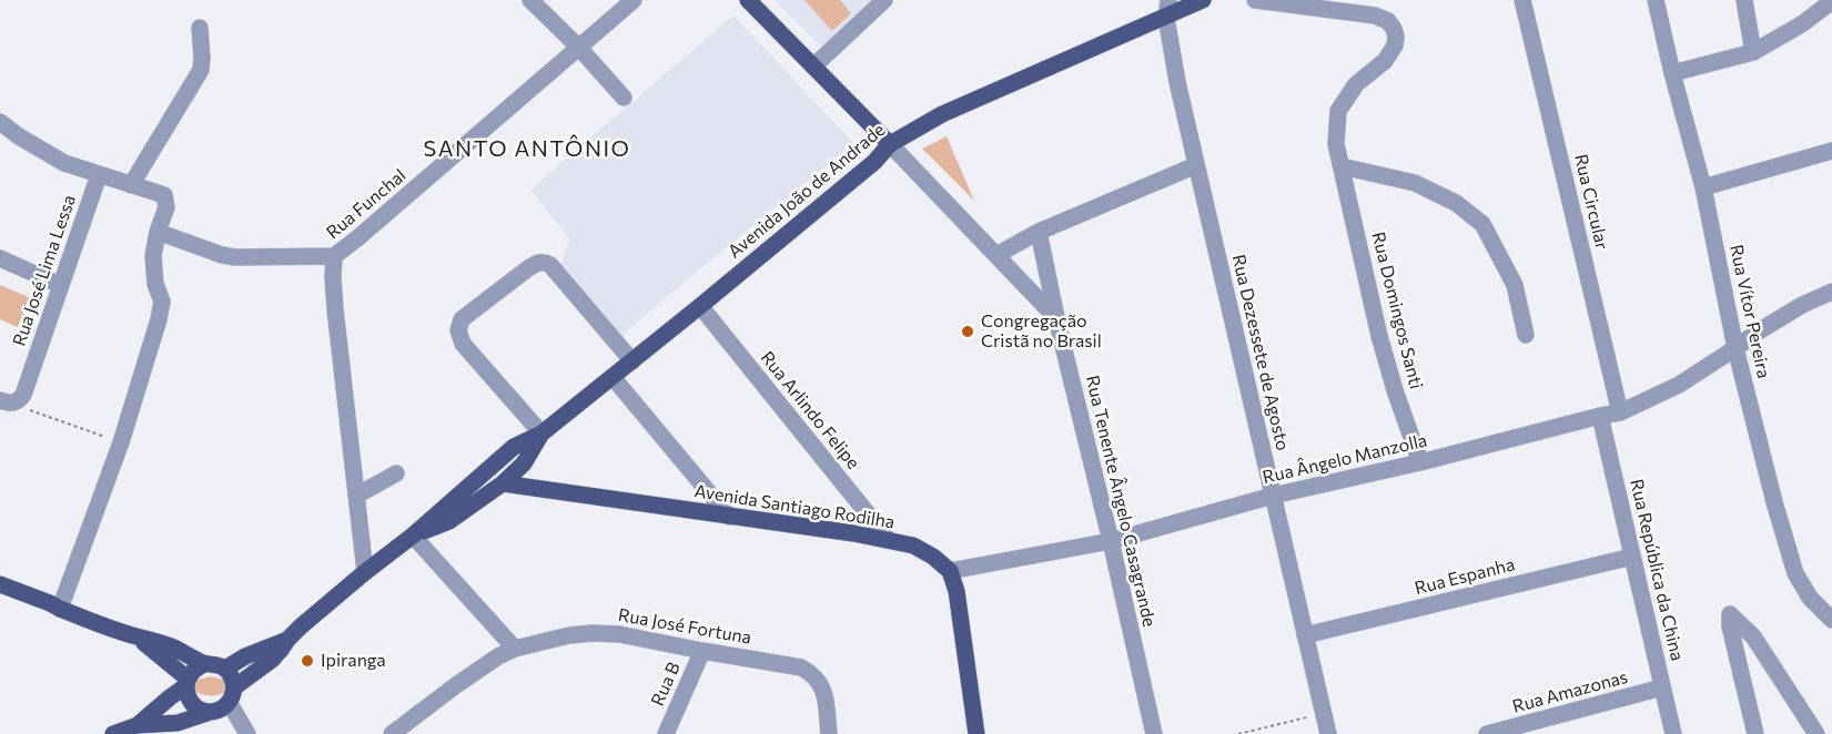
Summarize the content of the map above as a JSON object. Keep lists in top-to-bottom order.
{
  "streets": {
    "main road": ["Avenida João de Andrade", "Avenida Santiago Rodilha"],
    "street": [
      "Rua Circular",
      "Rua Funchal",
      "Rua José Lima Lessa",
      "Rua Domingos Santi",
      "Rua Vítor Pereira",
      "Rua Dezessete de Agosto",
      "Rua Arlindo Felipe",
      "Rua Ângelo Manzolla",
      "Rua Tenente Ângelo Casagrande",
      "Rua República da China",
      "Rua Espanha",
      "Rua José Fortuna",
      "Rua B",
      "Rua Amazonas"
    ]
  },
  "crossings": [
    ["Avenida João de Andrade", "Rua Funchal"],
    ["Avenida João de Andrade", "Rua Dezessete de Agosto"],
    ["Avenida João de Andrade", "Rua Arlindo Felipe"],
    ["Avenida João de Andrade", "Rua Tenente Ângelo Casagrande"],
    ["Avenida João de Andrade", "Avenida Santiago Rodilha"],
    ["Rua Circular", "Rua Ângelo Manzolla"],
    ["Rua Domingos Santi", "Rua Ângelo Manzolla"],
    ["Rua Vítor Pereira", "Rua Ângelo Manzolla"],
    ["Rua Dezessete de Agosto", "Rua Ângelo Manzolla"],
    ["Rua Dezessete de Agosto", "Rua Espanha"],
    ["Rua Arlindo Felipe", "Avenida Santiago Rodilha"],
    ["Rua Ângelo Manzolla", "Rua Tenente Ângelo Casagrande"],
    ["Rua Ângelo Manzolla", "Avenida Santiago Rodilha"],
    ["Rua Ângelo Manzolla", "Rua República da China"],
    ["Rua República da China", "Rua Espanha"],
    ["Rua República da China", "Rua Amazonas"],
    ["Rua José Fortuna", "Rua B"]
  ],
  "districts": ["SANTO ANTÔNIO"],
  "places": ["Congregação Cristã no Brasil", "Ipiranga"]
}
